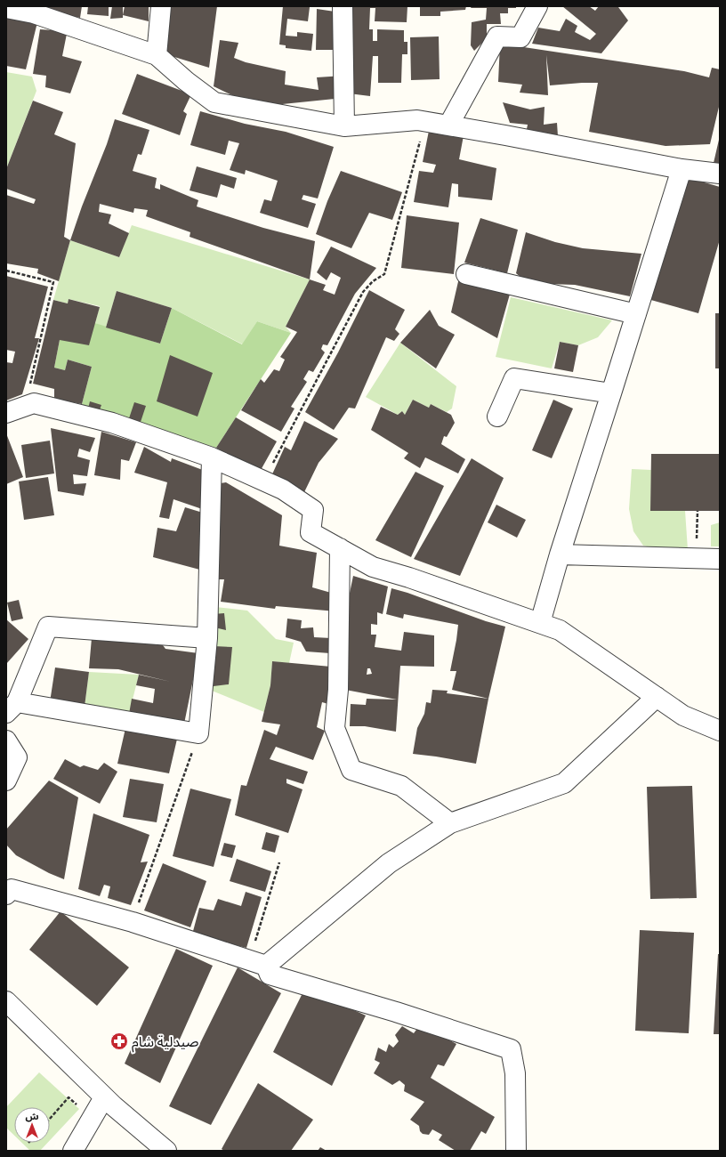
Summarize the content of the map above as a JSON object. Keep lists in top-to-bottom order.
{
  "places": {
    "pharmacy": ["صيدلية شام"]
  },
  "north": "top"
}
